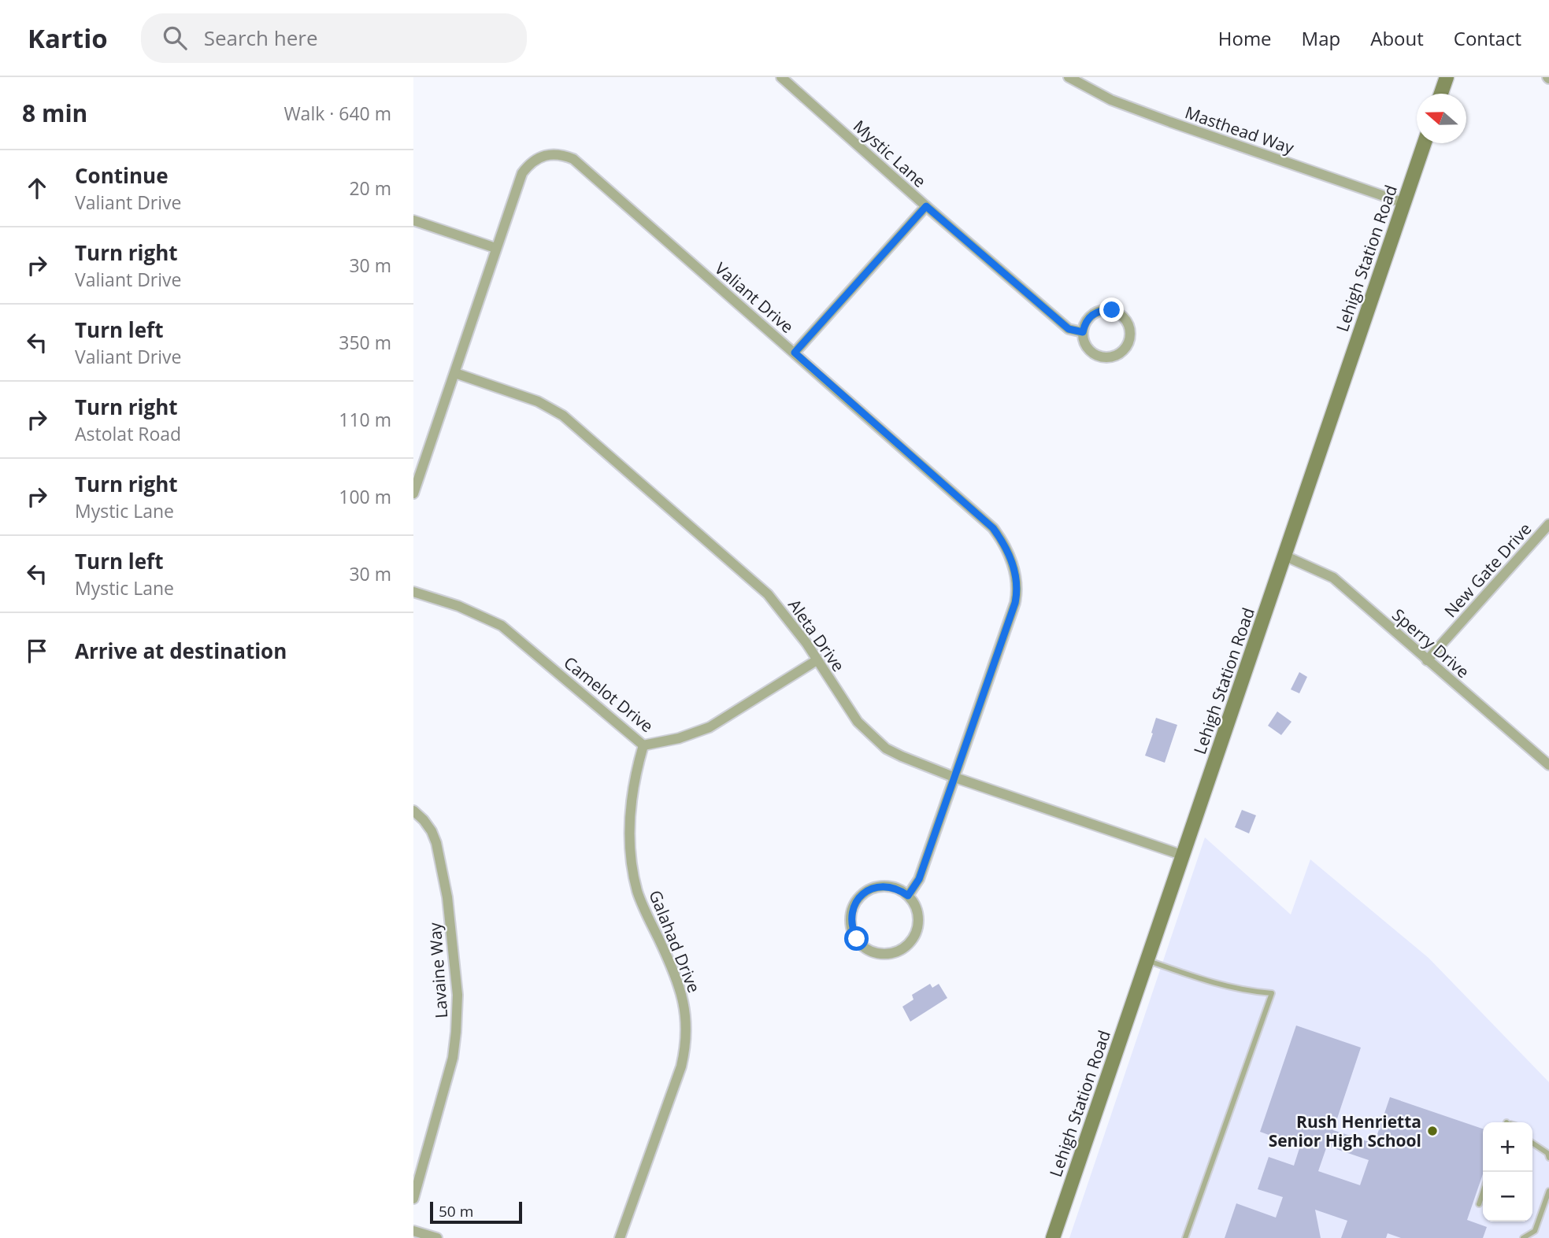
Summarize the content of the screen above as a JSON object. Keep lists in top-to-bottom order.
{
  "streets": {
    "main road": ["Lehigh Station Road"],
    "street": [
      "Masthead Way",
      "Mystic Lane",
      "Valiant Drive",
      "New Gate Drive",
      "Aleta Drive",
      "Sperry Drive",
      "Camelot Drive",
      "Galahad Drive",
      "Lavaine Way"
    ]
  },
  "crossings": [
    ["Masthead Way", "Lehigh Station Road"],
    ["Lehigh Station Road", "Aleta Drive"],
    ["Lehigh Station Road", "Sperry Drive"],
    ["Valiant Drive", "Aleta Drive"],
    ["New Gate Drive", "Sperry Drive"],
    ["Aleta Drive", "Camelot Drive"],
    ["Camelot Drive", "Galahad Drive"]
  ],
  "places": ["Rush Henrietta Senior High School"],
  "scale_bar": "50 m",
  "north": "left",
  "page": {
    "header": "Kartio",
    "search": "Search here",
    "nav": [
      "Home",
      "Map",
      "About",
      "Contact"
    ],
    "heading": ["8 min", "Walk · 640 m"],
    "list": [
      ["Continue", "Valiant Drive", "20 m"],
      ["Turn right", "Valiant Drive", "30 m"],
      ["Turn left", "Valiant Drive", "350 m"],
      ["Turn right", "Astolat Road", "110 m"],
      ["Turn right", "Mystic Lane", "100 m"],
      ["Turn left", "Mystic Lane", "30 m"],
      "Arrive at destination"
    ],
    "map_buttons": ["+", "−"],
    "scale": "50 m"
  }
}
